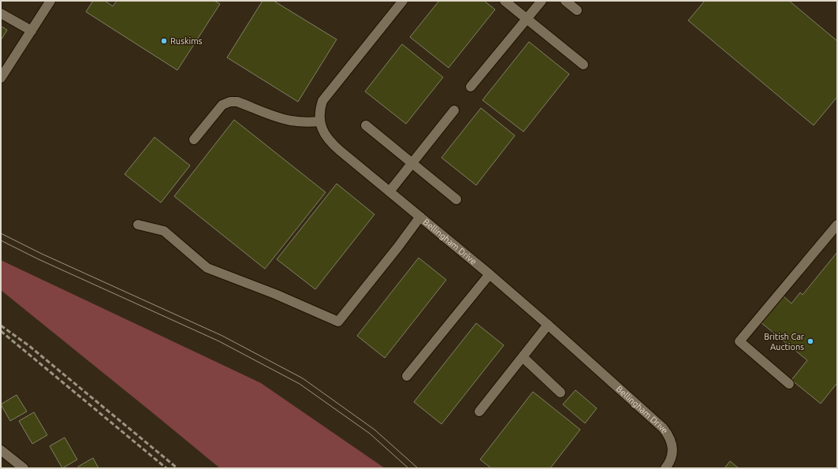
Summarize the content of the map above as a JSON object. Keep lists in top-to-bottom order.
{
  "streets": {
    "street": ["Bellingham Drive"]
  },
  "places": ["Ruskims", "British Car Auctions"]
}
